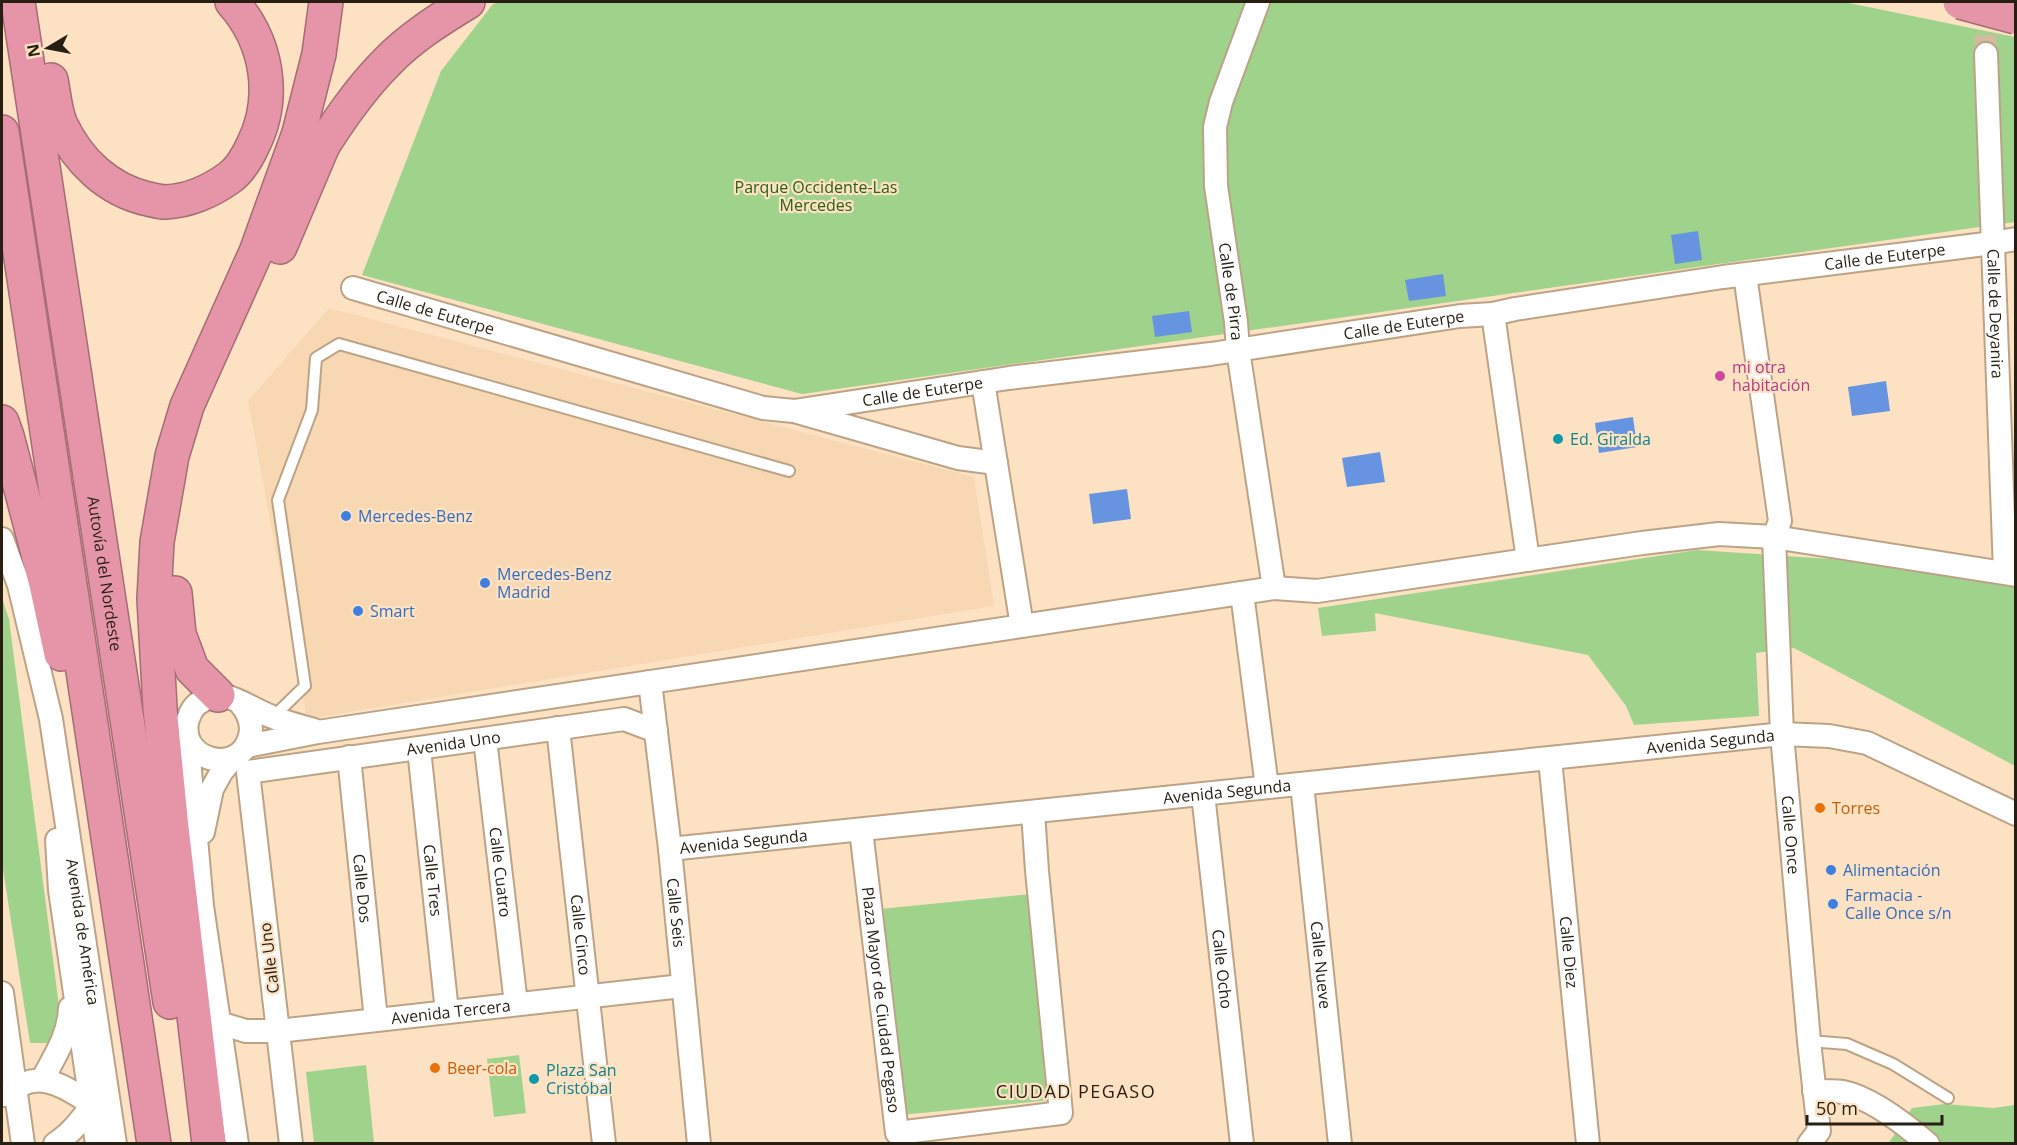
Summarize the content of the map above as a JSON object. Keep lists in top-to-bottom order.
{
  "streets": {
    "highway": ["Autovía del Nordeste"],
    "street": [
      "Calle de Euterpe",
      "Calle de Pirra",
      "Calle de Deyanira",
      "Avenida Segunda",
      "Avenida Uno",
      "Calle Once",
      "Calle Cuatro",
      "Calle Tres",
      "Calle Dos",
      "Calle Seis",
      "Avenida de América",
      "Calle Cinco",
      "Calle Diez",
      "Calle Uno",
      "Calle Nueve",
      "Calle Ocho",
      "Plaza Mayor de Ciudad Pegaso",
      "Avenida Tercera"
    ]
  },
  "crossings": [
    ["Calle de Euterpe", "Calle de Pirra"],
    ["Calle de Euterpe", "Calle de Deyanira"],
    ["Calle de Euterpe", "Calle Once"],
    ["Avenida Segunda", "Calle Once"],
    ["Avenida Segunda", "Calle Seis"],
    ["Avenida Segunda", "Calle Diez"],
    ["Avenida Segunda", "Calle Nueve"],
    ["Avenida Segunda", "Calle Ocho"],
    ["Avenida Segunda", "Plaza Mayor de Ciudad Pegaso"],
    ["Avenida Uno", "Calle Cuatro"],
    ["Avenida Uno", "Calle Tres"],
    ["Avenida Uno", "Calle Dos"],
    ["Avenida Uno", "Calle Seis"],
    ["Avenida Uno", "Calle Cinco"],
    ["Avenida Uno", "Calle Uno"],
    ["Calle Cuatro", "Avenida Tercera"],
    ["Calle Tres", "Avenida Tercera"],
    ["Calle Dos", "Avenida Tercera"],
    ["Calle Seis", "Avenida Tercera"],
    ["Calle Cinco", "Avenida Tercera"],
    ["Calle Uno", "Avenida Tercera"]
  ],
  "districts": ["CIUDAD PEGASO"],
  "parks": ["Parque Occidente-Las Mercedes"],
  "places": [
    "mi otra habitación",
    "Ed. Giralda",
    "Mercedes-Benz",
    "Mercedes-Benz Madrid",
    "Smart",
    "Torres",
    "Alimentación",
    "Farmacia - Calle Once s/n",
    "Beer-cola",
    "Plaza San Cristóbal"
  ],
  "scale_bar": "50 m",
  "north": "left"
}
